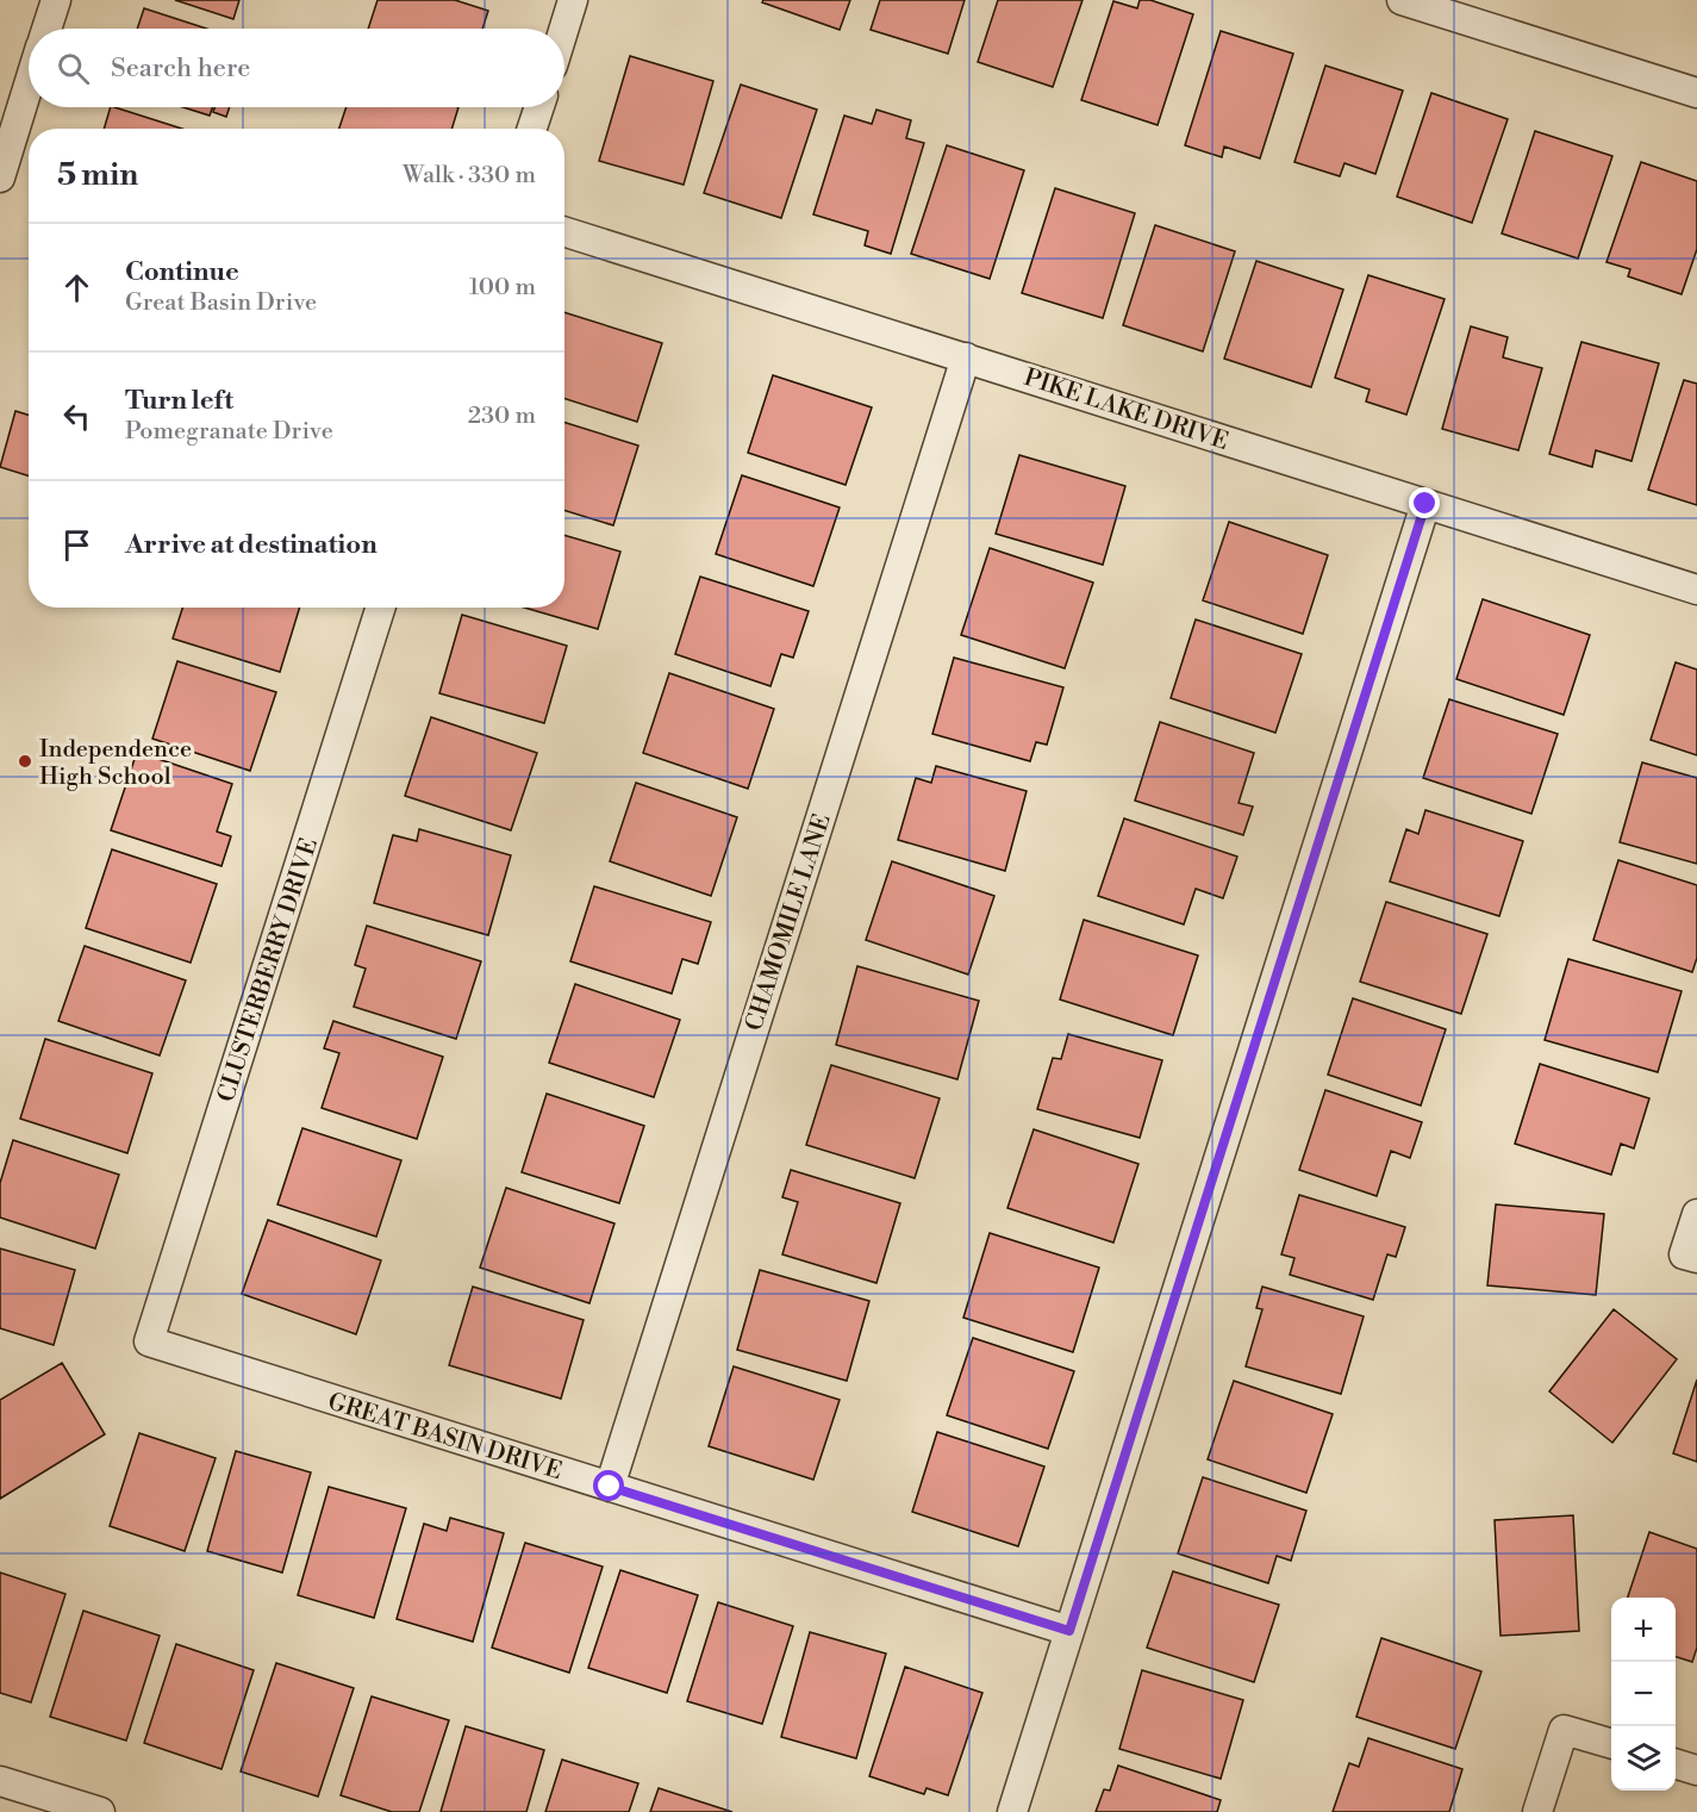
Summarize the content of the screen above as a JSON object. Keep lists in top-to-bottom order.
{
  "streets": {
    "street": [
      "PIKE LAKE DRIVE",
      "CHAMOMILE LANE",
      "CLUSTERBERRY DRIVE",
      "GREAT BASIN DRIVE"
    ]
  },
  "crossings": [
    ["PIKE LAKE DRIVE", "CHAMOMILE LANE"],
    ["CHAMOMILE LANE", "GREAT BASIN DRIVE"],
    ["CLUSTERBERRY DRIVE", "GREAT BASIN DRIVE"]
  ],
  "places": ["Independence High School"],
  "page": {
    "search": "Search here",
    "heading": ["5 min", "Walk · 330 m"],
    "list": [
      ["Continue", "Great Basin Drive", "100 m"],
      ["Turn left", "Pomegranate Drive", "230 m"],
      "Arrive at destination"
    ],
    "map_buttons": ["+", "−"]
  }
}
